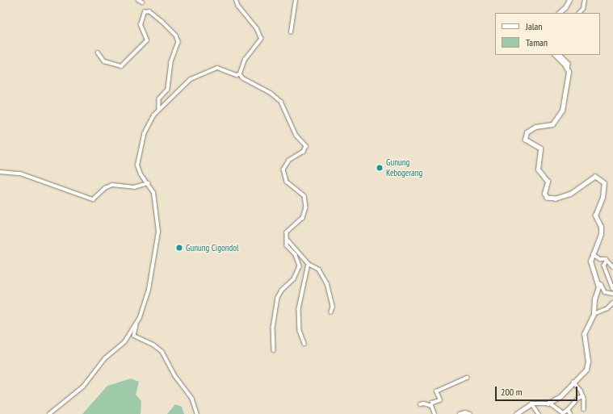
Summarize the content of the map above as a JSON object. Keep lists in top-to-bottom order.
{
  "places": ["Gunung Kebogerang", "Gunung Cigondol"],
  "legend": ["Jalan", "Taman"],
  "scale_bar": "200 m"
}
